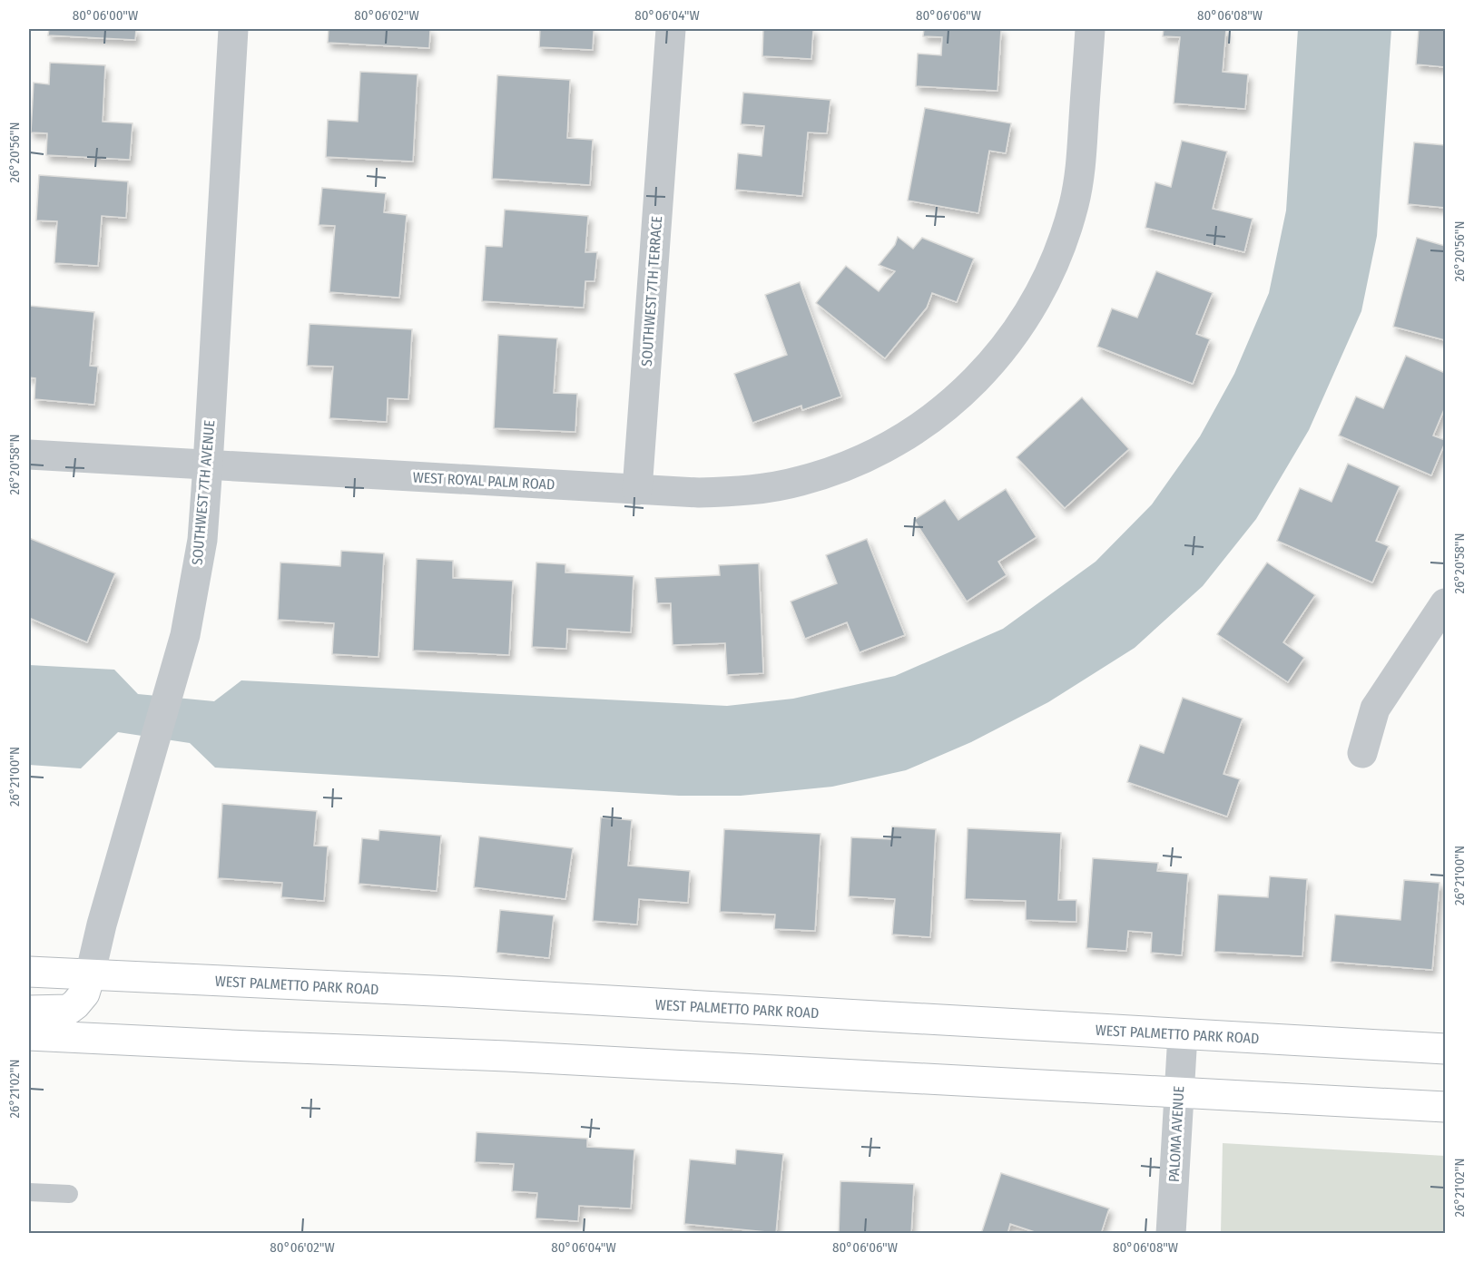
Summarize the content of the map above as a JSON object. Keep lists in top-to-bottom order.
{
  "streets": {
    "main road": ["WEST PALMETTO PARK ROAD"],
    "street": [
      "SOUTHWEST 7TH TERRACE",
      "WEST ROYAL PALM ROAD",
      "SOUTHWEST 7TH AVENUE",
      "PALOMA AVENUE"
    ]
  },
  "crossings": [
    ["SOUTHWEST 7TH TERRACE", "WEST ROYAL PALM ROAD"],
    ["WEST ROYAL PALM ROAD", "SOUTHWEST 7TH AVENUE"],
    ["SOUTHWEST 7TH AVENUE", "WEST PALMETTO PARK ROAD"],
    ["WEST PALMETTO PARK ROAD", "PALOMA AVENUE"]
  ],
  "coordinates": [
    "80°06'00\"W",
    "80°06'02\"W",
    "80°06'04\"W",
    "80°06'06\"W",
    "80°06'08\"W",
    "26°20'56\"N",
    "26°20'58\"N",
    "26°21'00\"N",
    "26°21'02\"N"
  ]
}
